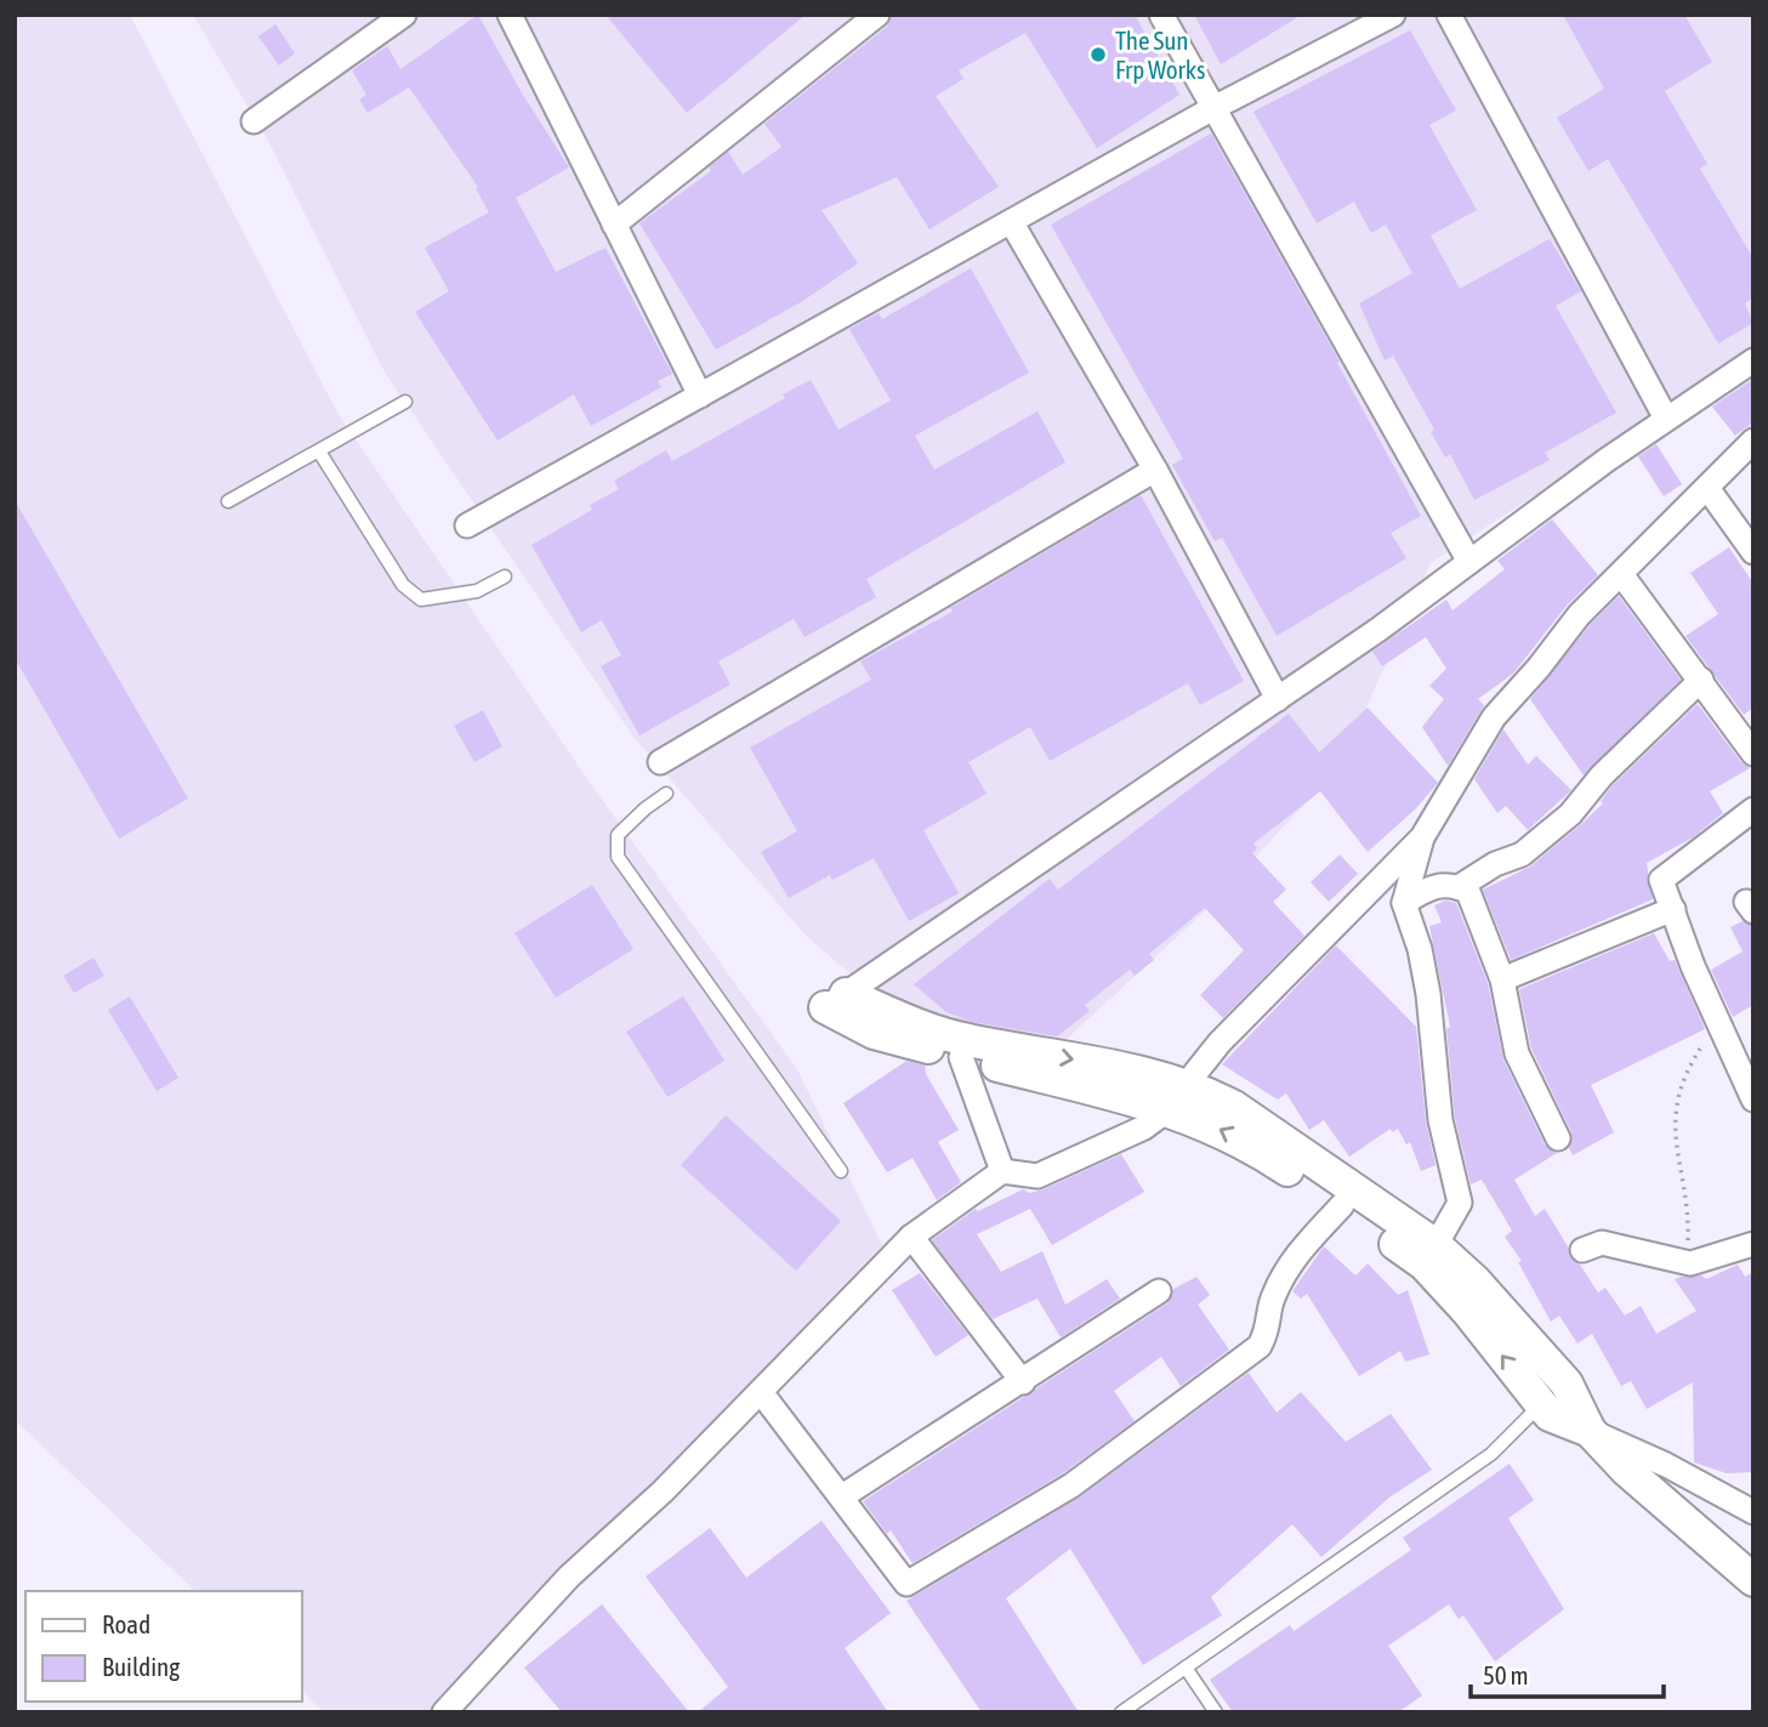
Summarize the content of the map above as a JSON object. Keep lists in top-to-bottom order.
{
  "places": ["The Sun Frp Works"],
  "legend": ["Road", "Building"],
  "scale_bar": "50 m"
}
